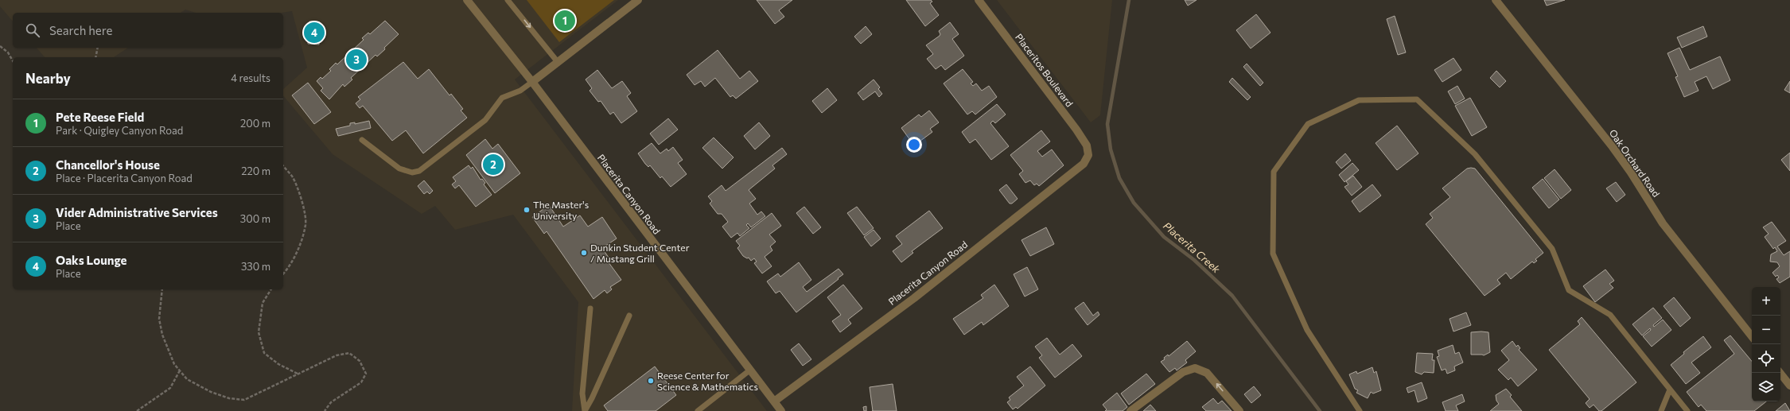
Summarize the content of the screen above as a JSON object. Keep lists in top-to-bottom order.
{
  "streets": {
    "street": ["Placeritos Boulevard", "Oak Orchard Road", "Placerita Canyon Road"]
  },
  "crossings": [
    ["Placeritos Boulevard", "Placerita Canyon Road"]
  ],
  "water": ["Placerita Creek"],
  "places": ["The Master's University", "Dunkin Student Center / Mustang Grill", "Reese Center for Science & Mathematics"],
  "page": {
    "pins": [
      "1",
      "4",
      "3",
      "2"
    ],
    "search": "Search here",
    "heading": ["Nearby", "4 results"],
    "list": [
      {
        "mark": "1",
        "name": "Pete Reese Field",
        "note": "Park · Quigley Canyon Road",
        "value": "200 m"
      },
      {
        "mark": "2",
        "name": "Chancellor's House",
        "note": "Place · Placerita Canyon Road",
        "value": "220 m"
      },
      {
        "mark": "3",
        "name": "Vider Administrative Services",
        "note": "Place",
        "value": "300 m"
      },
      {
        "mark": "4",
        "name": "Oaks Lounge",
        "note": "Place",
        "value": "330 m"
      }
    ],
    "map_buttons": ["+", "−"]
  }
}
